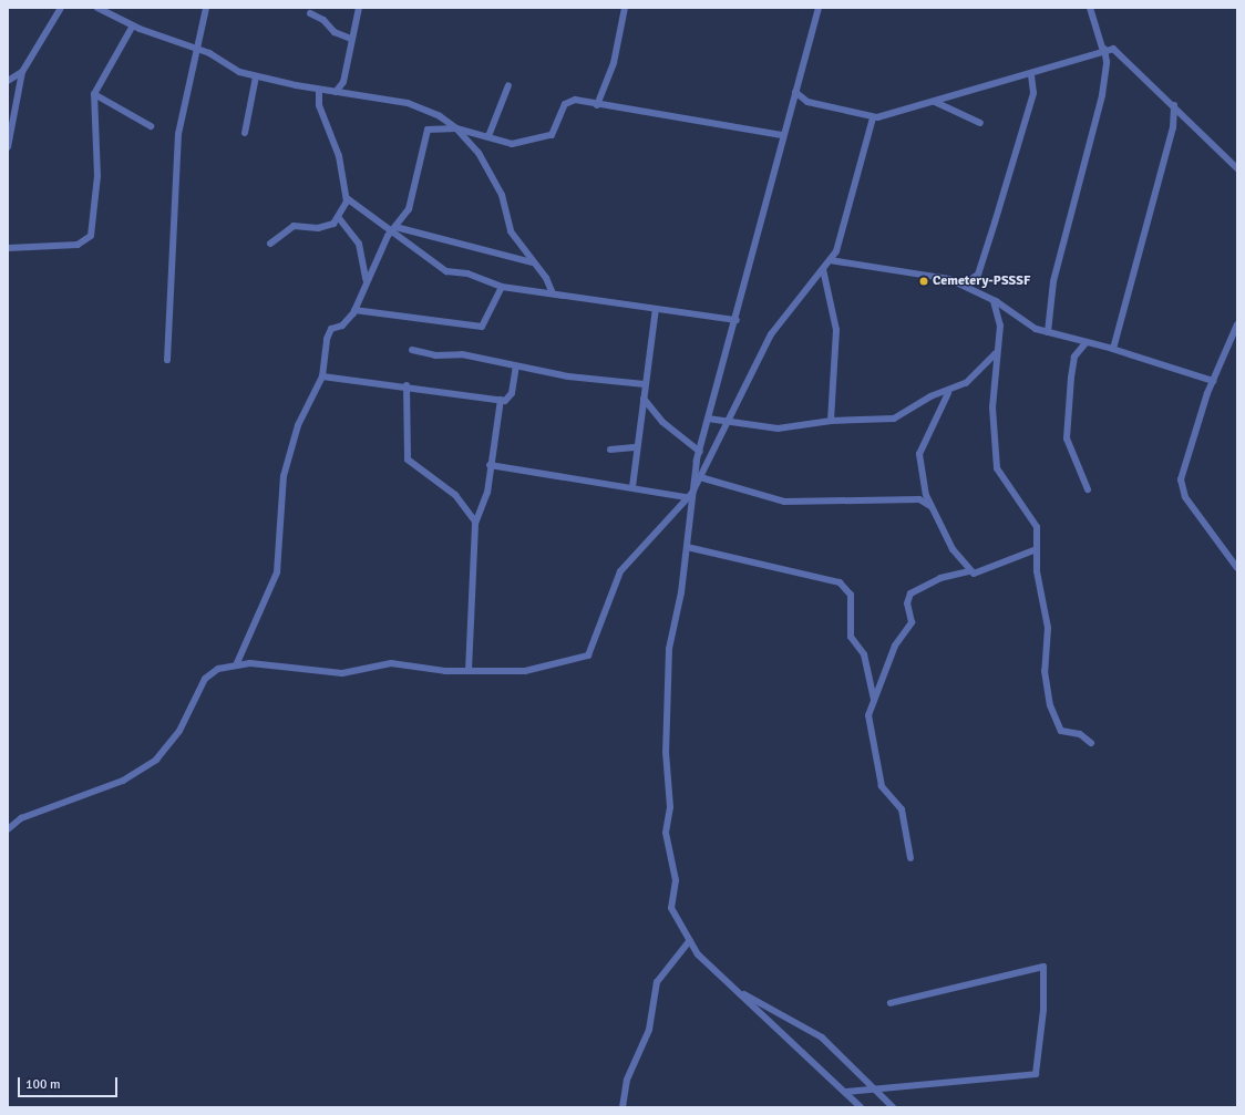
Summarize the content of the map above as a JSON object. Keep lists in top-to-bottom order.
{
  "places": ["Cemetery-PSSSF"],
  "scale_bar": "100 m"
}
